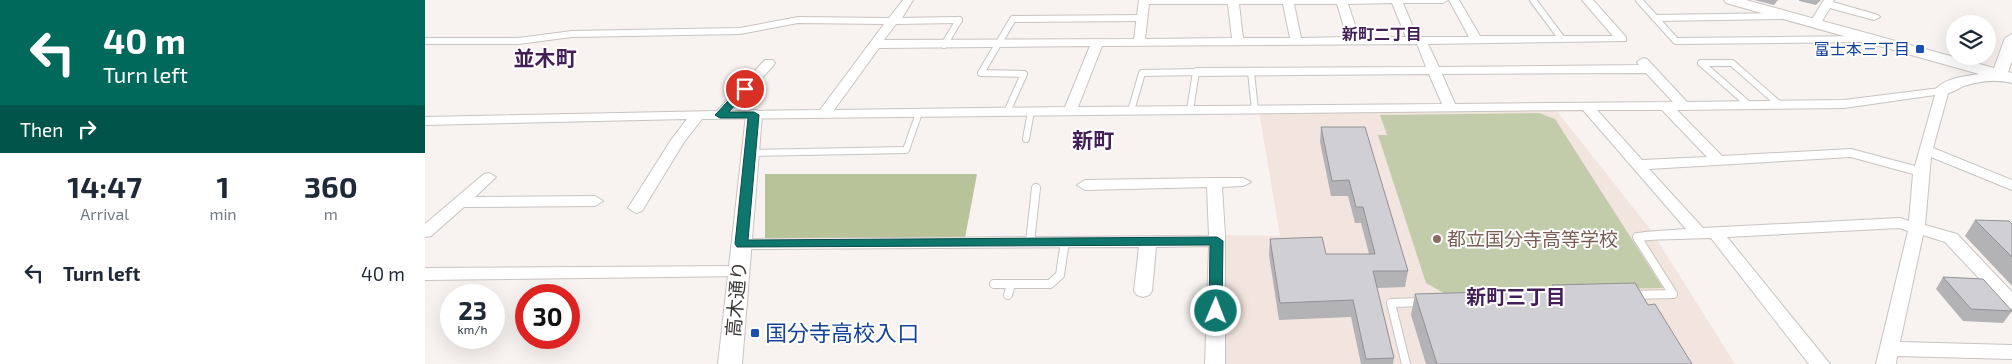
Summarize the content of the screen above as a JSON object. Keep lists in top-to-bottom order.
{
  "streets": {
    "street": ["高木通り"]
  },
  "districts": [
    "新町二丁目",
    "並木町",
    "新町",
    "新町三丁目"
  ],
  "places": {
    "transit": ["富士本三丁目", "国分寺高校入口"],
    "other": ["都立国分寺高等学校"]
  },
  "page": {
    "turn": ["40 m", "Turn left"],
    "then": "Then",
    "eta": [
      "14:47",
      "Arrival",
      "1",
      "min",
      "360",
      "m"
    ],
    "list": [
      {
        "name": "Turn left",
        "value": "40 m"
      }
    ],
    "speed": "23 km/h",
    "limit": "30"
  }
}
